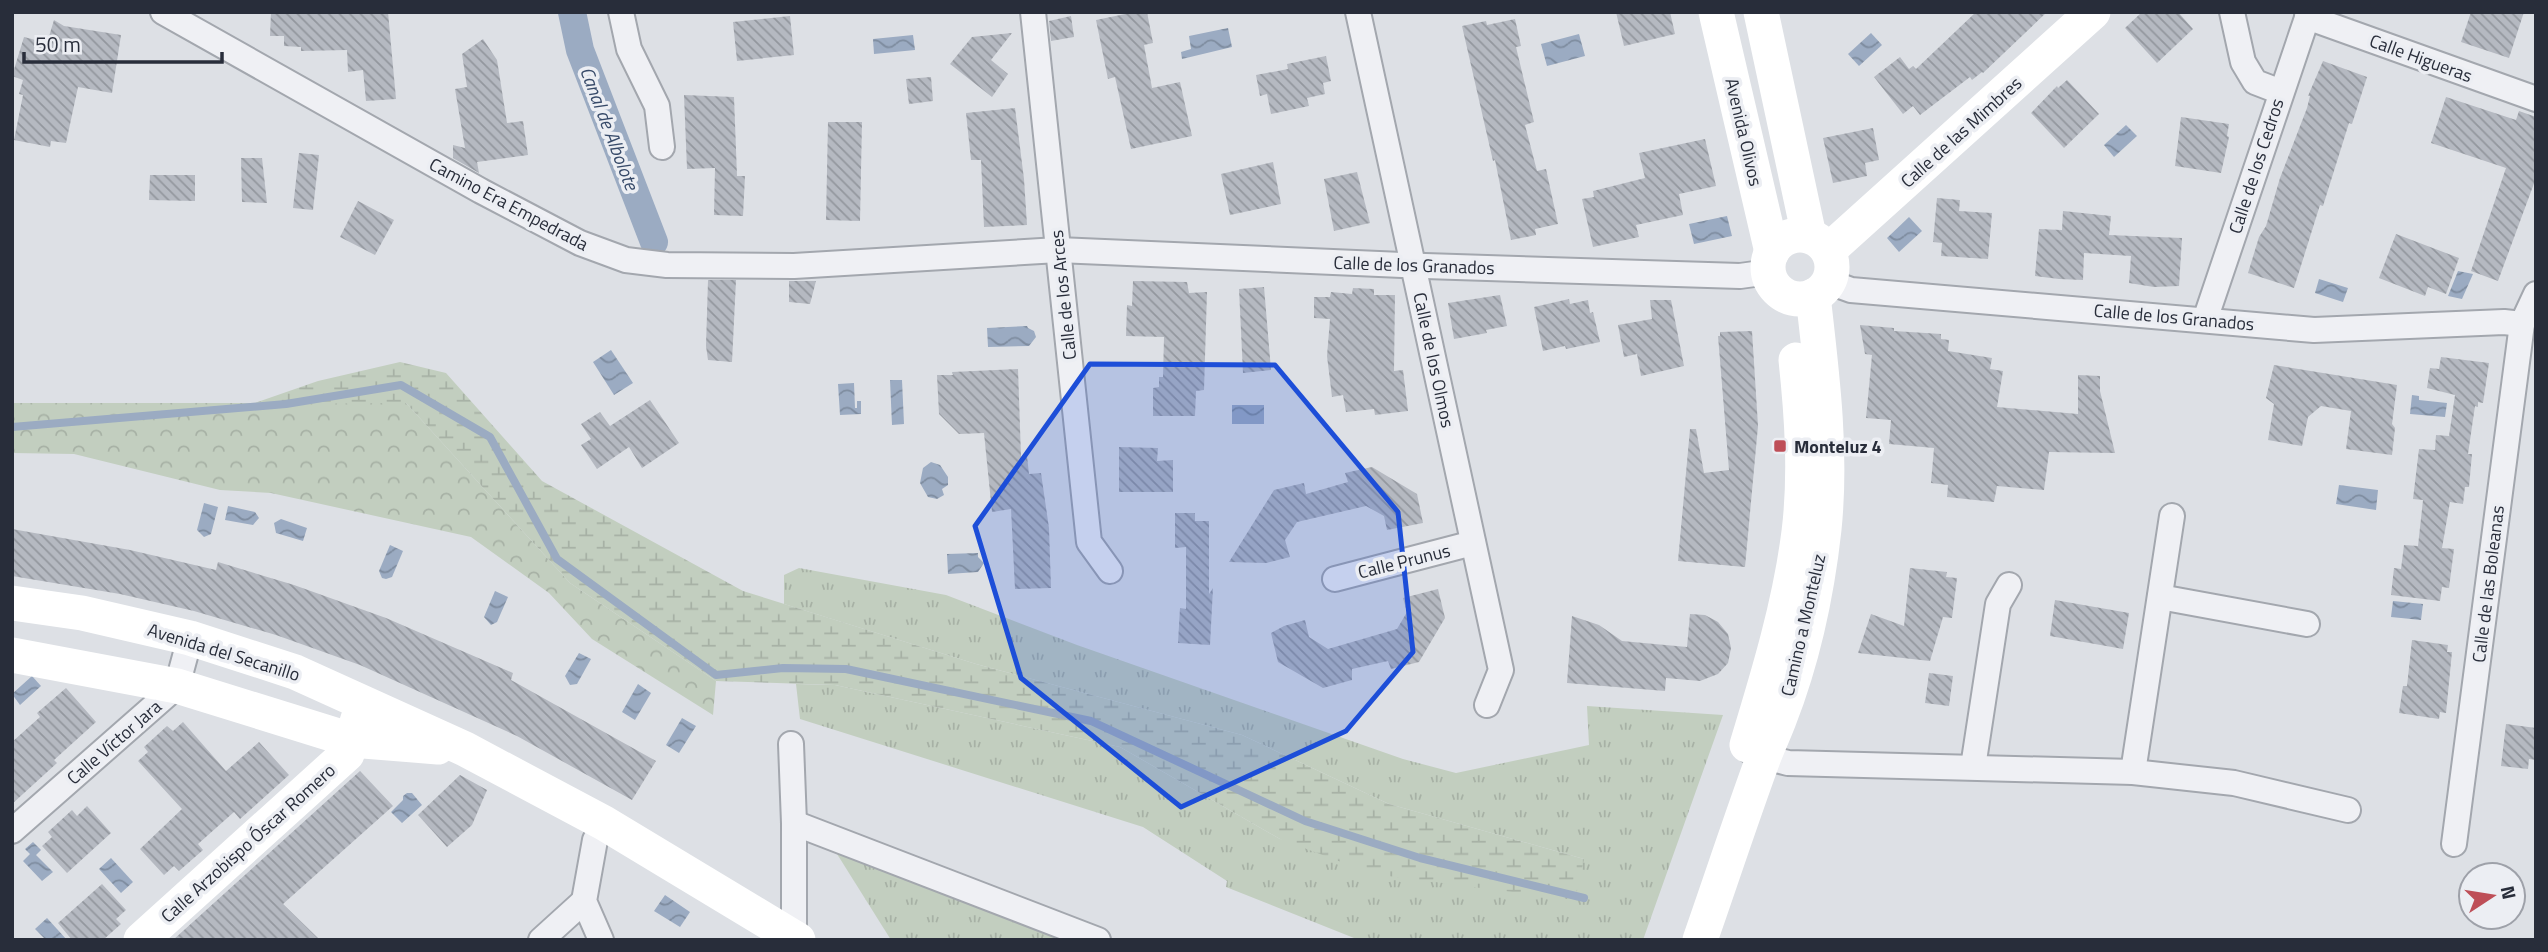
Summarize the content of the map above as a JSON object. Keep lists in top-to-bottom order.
{
  "streets": {
    "street": [
      "Calle Higueras",
      "Avenida Olivos",
      "Calle de las Mimbres",
      "Calle de los Cedros",
      "Camino Era Empedrada",
      "Calle de los Granados",
      "Calle de los Arces",
      "Calle de los Olmos",
      "Calle Prunus",
      "Calle de las Boleanas",
      "Camino a Monteluz",
      "Avenida del Secanillo",
      "Calle Víctor Jara",
      "Calle Arzobispo Óscar Romero"
    ]
  },
  "crossings": [
    ["Calle Higueras", "Calle de los Cedros"],
    ["Avenida Olivos", "Calle de las Mimbres"],
    ["Avenida Olivos", "Calle de los Granados"],
    ["Avenida Olivos", "Camino a Monteluz"],
    ["Calle de las Mimbres", "Calle de los Granados"],
    ["Calle de las Mimbres", "Camino a Monteluz"],
    ["Calle de los Cedros", "Calle de los Granados"],
    ["Camino Era Empedrada", "Calle de los Granados"],
    ["Camino Era Empedrada", "Calle de los Arces"],
    ["Calle de los Granados", "Calle de los Arces"],
    ["Calle de los Granados", "Calle de los Olmos"],
    ["Calle de los Granados", "Calle de las Boleanas"],
    ["Calle de los Granados", "Camino a Monteluz"],
    ["Calle de los Olmos", "Calle Prunus"],
    ["Avenida del Secanillo", "Calle Víctor Jara"],
    ["Avenida del Secanillo", "Calle Arzobispo Óscar Romero"]
  ],
  "water": ["Canal de Albolote"],
  "places": {
    "transit": ["Monteluz 4"]
  },
  "scale_bar": "50 m",
  "north": "right"
}
